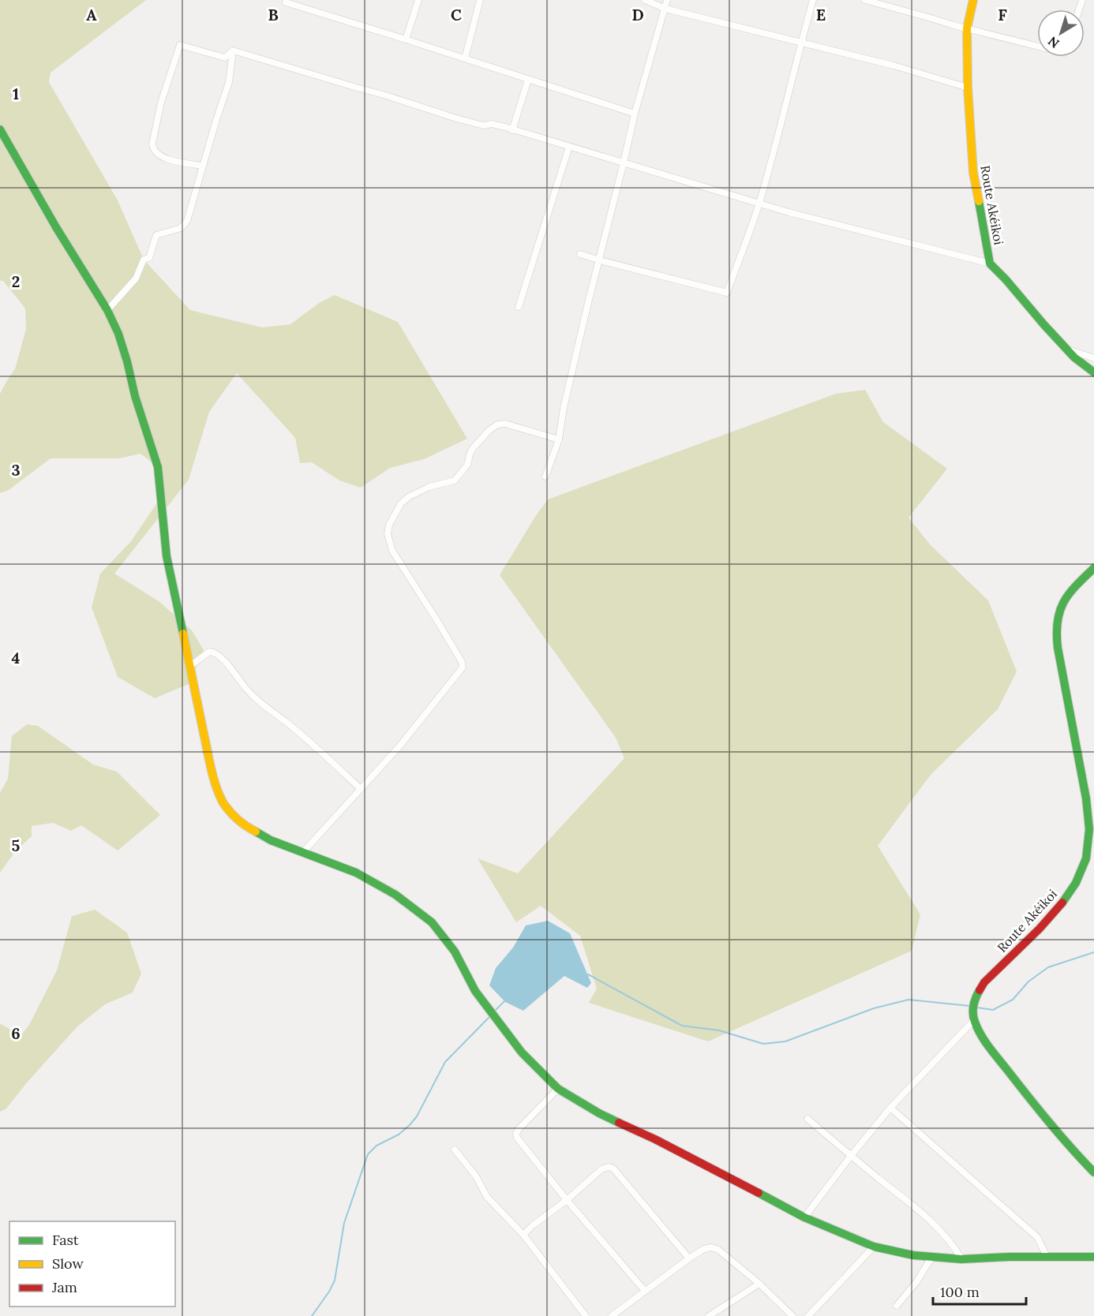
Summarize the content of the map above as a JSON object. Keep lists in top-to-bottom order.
{
  "streets": {
    "street": ["Route Akéikoi"]
  },
  "legend": ["Fast", "Slow", "Jam"],
  "scale_bar": "100 m",
  "north": "bottom left",
  "grid": {
    "columns": [
      "A",
      "B",
      "C",
      "D",
      "E",
      "F"
    ],
    "rows": [
      "1",
      "2",
      "3",
      "4",
      "5",
      "6"
    ]
  }
}
